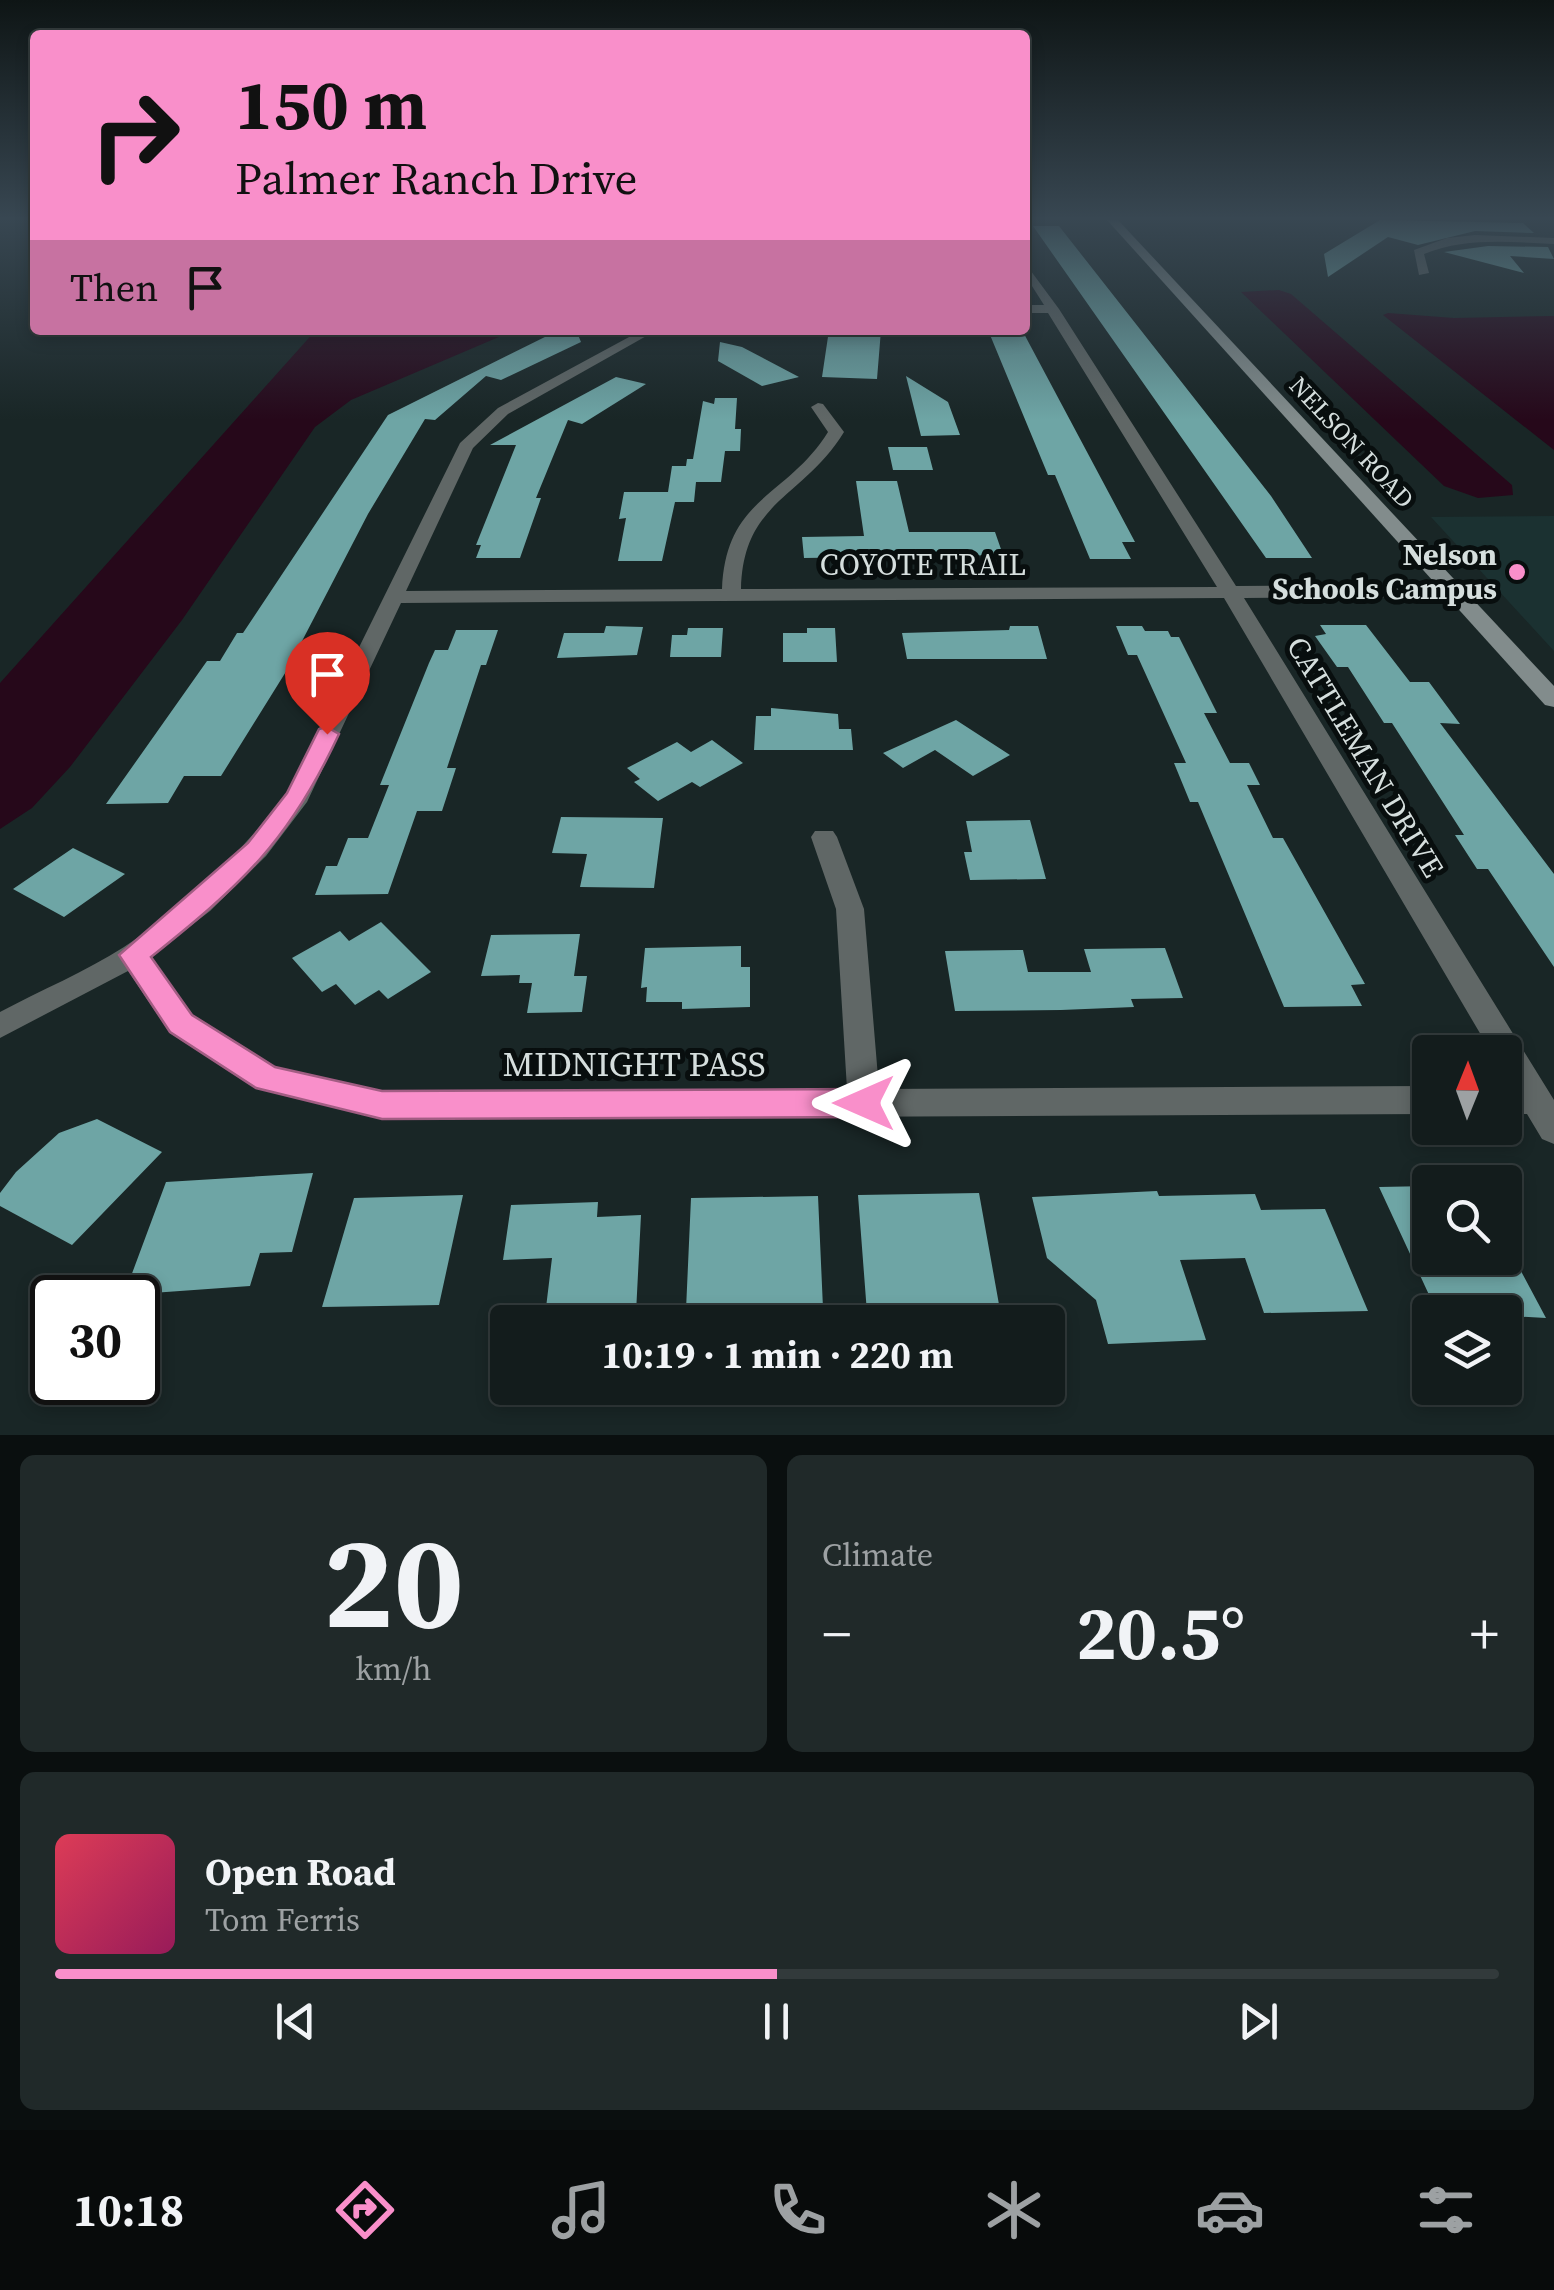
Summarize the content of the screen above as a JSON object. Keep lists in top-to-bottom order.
{
  "streets": {
    "street": [
      "NELSON ROAD",
      "COYOTE TRAIL",
      "CATTLEMAN DRIVE",
      "MIDNIGHT PASS"
    ]
  },
  "crossings": [
    ["NELSON ROAD", "COYOTE TRAIL"],
    ["COYOTE TRAIL", "CATTLEMAN DRIVE"]
  ],
  "places": ["Nelson Schools Campus"],
  "north": "top",
  "page": {
    "turn": ["150 m", "Palmer Ranch Drive"],
    "then": "Then",
    "limit": "30",
    "trip": "10:19 · 1 min · 220 m",
    "tile": [
      ["20", "km/h"],
      "Climate"
    ],
    "heat": ["−", "20.5°", "+"],
    "song": ["Open Road", "Tom Ferris"],
    "tabs": "10:18"
  }
}
